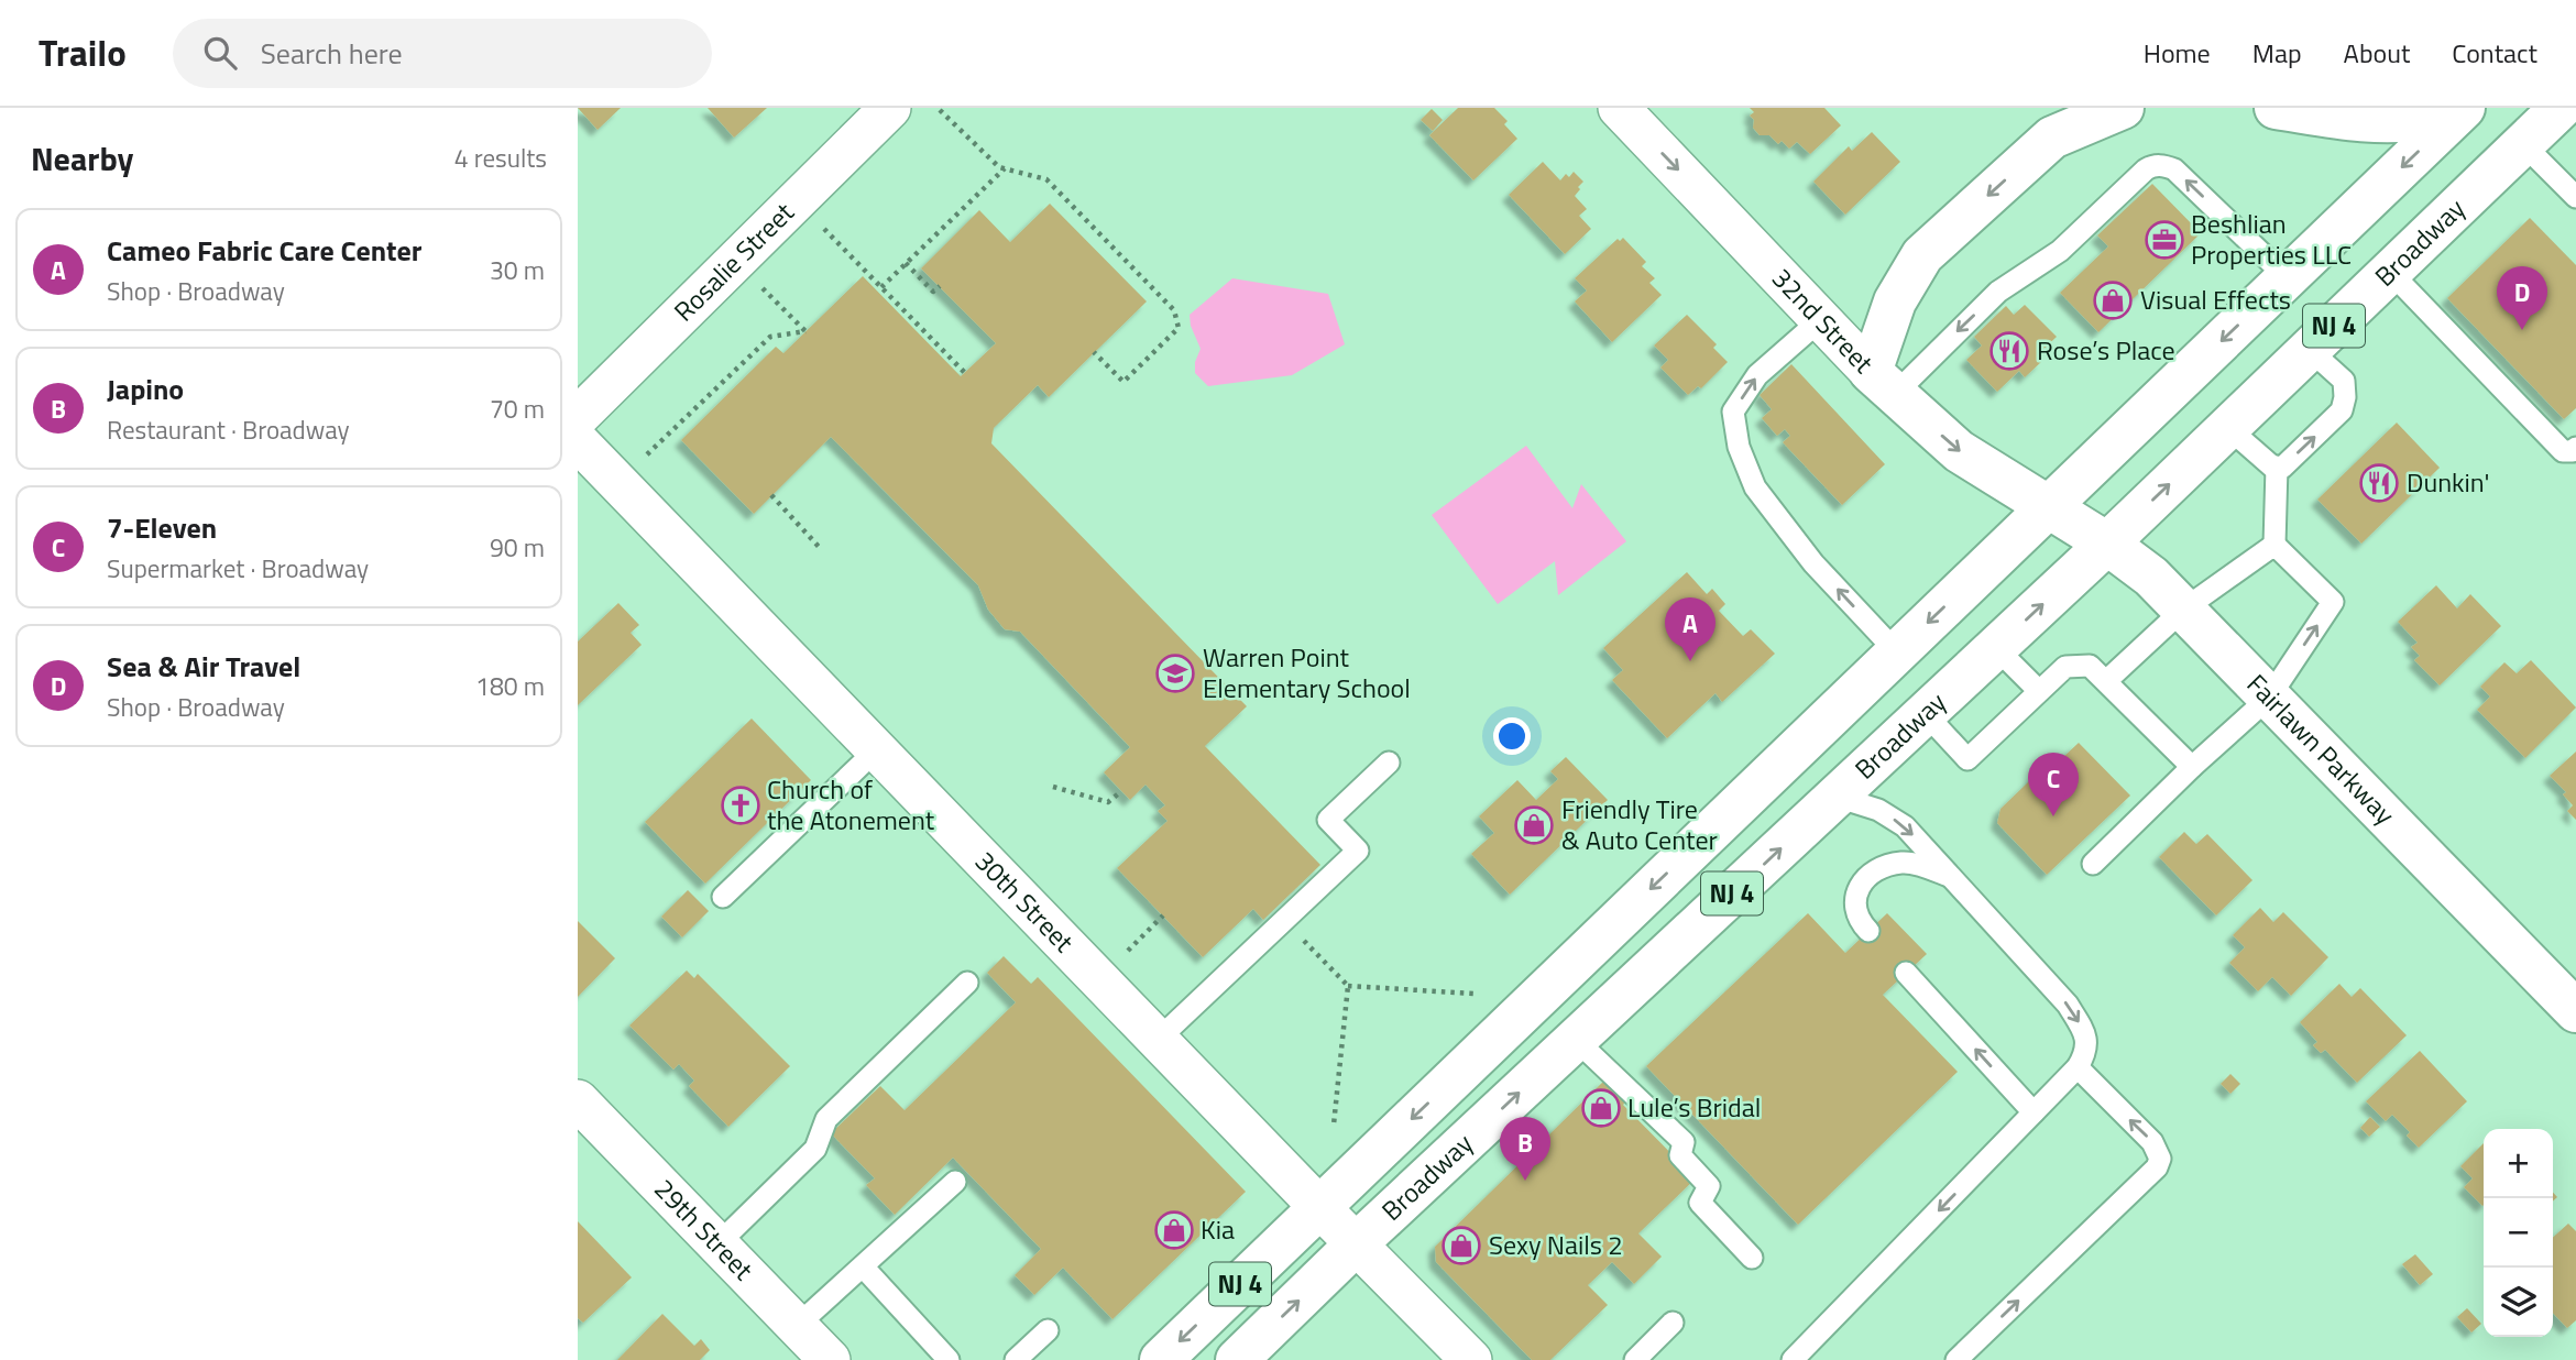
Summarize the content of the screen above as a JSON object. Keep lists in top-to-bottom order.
{
  "streets": {
    "main road": [
      "Broadway",
      "32nd Street",
      "NJ 4",
      "Fairlawn Parkway"
    ],
    "street": ["Rosalie Street", "30th Street", "29th Street"]
  },
  "crossings": [
    ["Broadway", "32nd Street"],
    ["Broadway", "Fairlawn Parkway"],
    ["Broadway", "30th Street"],
    ["32nd Street", "Fairlawn Parkway"]
  ],
  "one_way": ["32nd Street"],
  "places": {
    "office": ["Beshlian Properties LLC"],
    "shop": [
      "Visual Effects",
      "Friendly Tire & Auto Center",
      "Lule’s Bridal",
      "Kia",
      "Sexy Nails 2"
    ],
    "restaurant": ["Rose’s Place", "Dunkin'"],
    "school or university": ["Warren Point Elementary School"],
    "church": ["Church of the Atonement"]
  },
  "page": {
    "header": "Trailo",
    "search": "Search here",
    "nav": [
      "Home",
      "Map",
      "About",
      "Contact"
    ],
    "heading": ["Nearby", "4 results"],
    "list": [
      {
        "mark": "A",
        "name": "Cameo Fabric Care Center",
        "note": "Shop · Broadway",
        "value": "30 m"
      },
      {
        "mark": "B",
        "name": "Japino",
        "note": "Restaurant · Broadway",
        "value": "70 m"
      },
      {
        "mark": "C",
        "name": "7-Eleven",
        "note": "Supermarket · Broadway",
        "value": "90 m"
      },
      {
        "mark": "D",
        "name": "Sea & Air Travel",
        "note": "Shop · Broadway",
        "value": "180 m"
      }
    ],
    "pins": [
      "D",
      "A",
      "C",
      "B"
    ],
    "map_buttons": ["+", "−"]
  }
}
